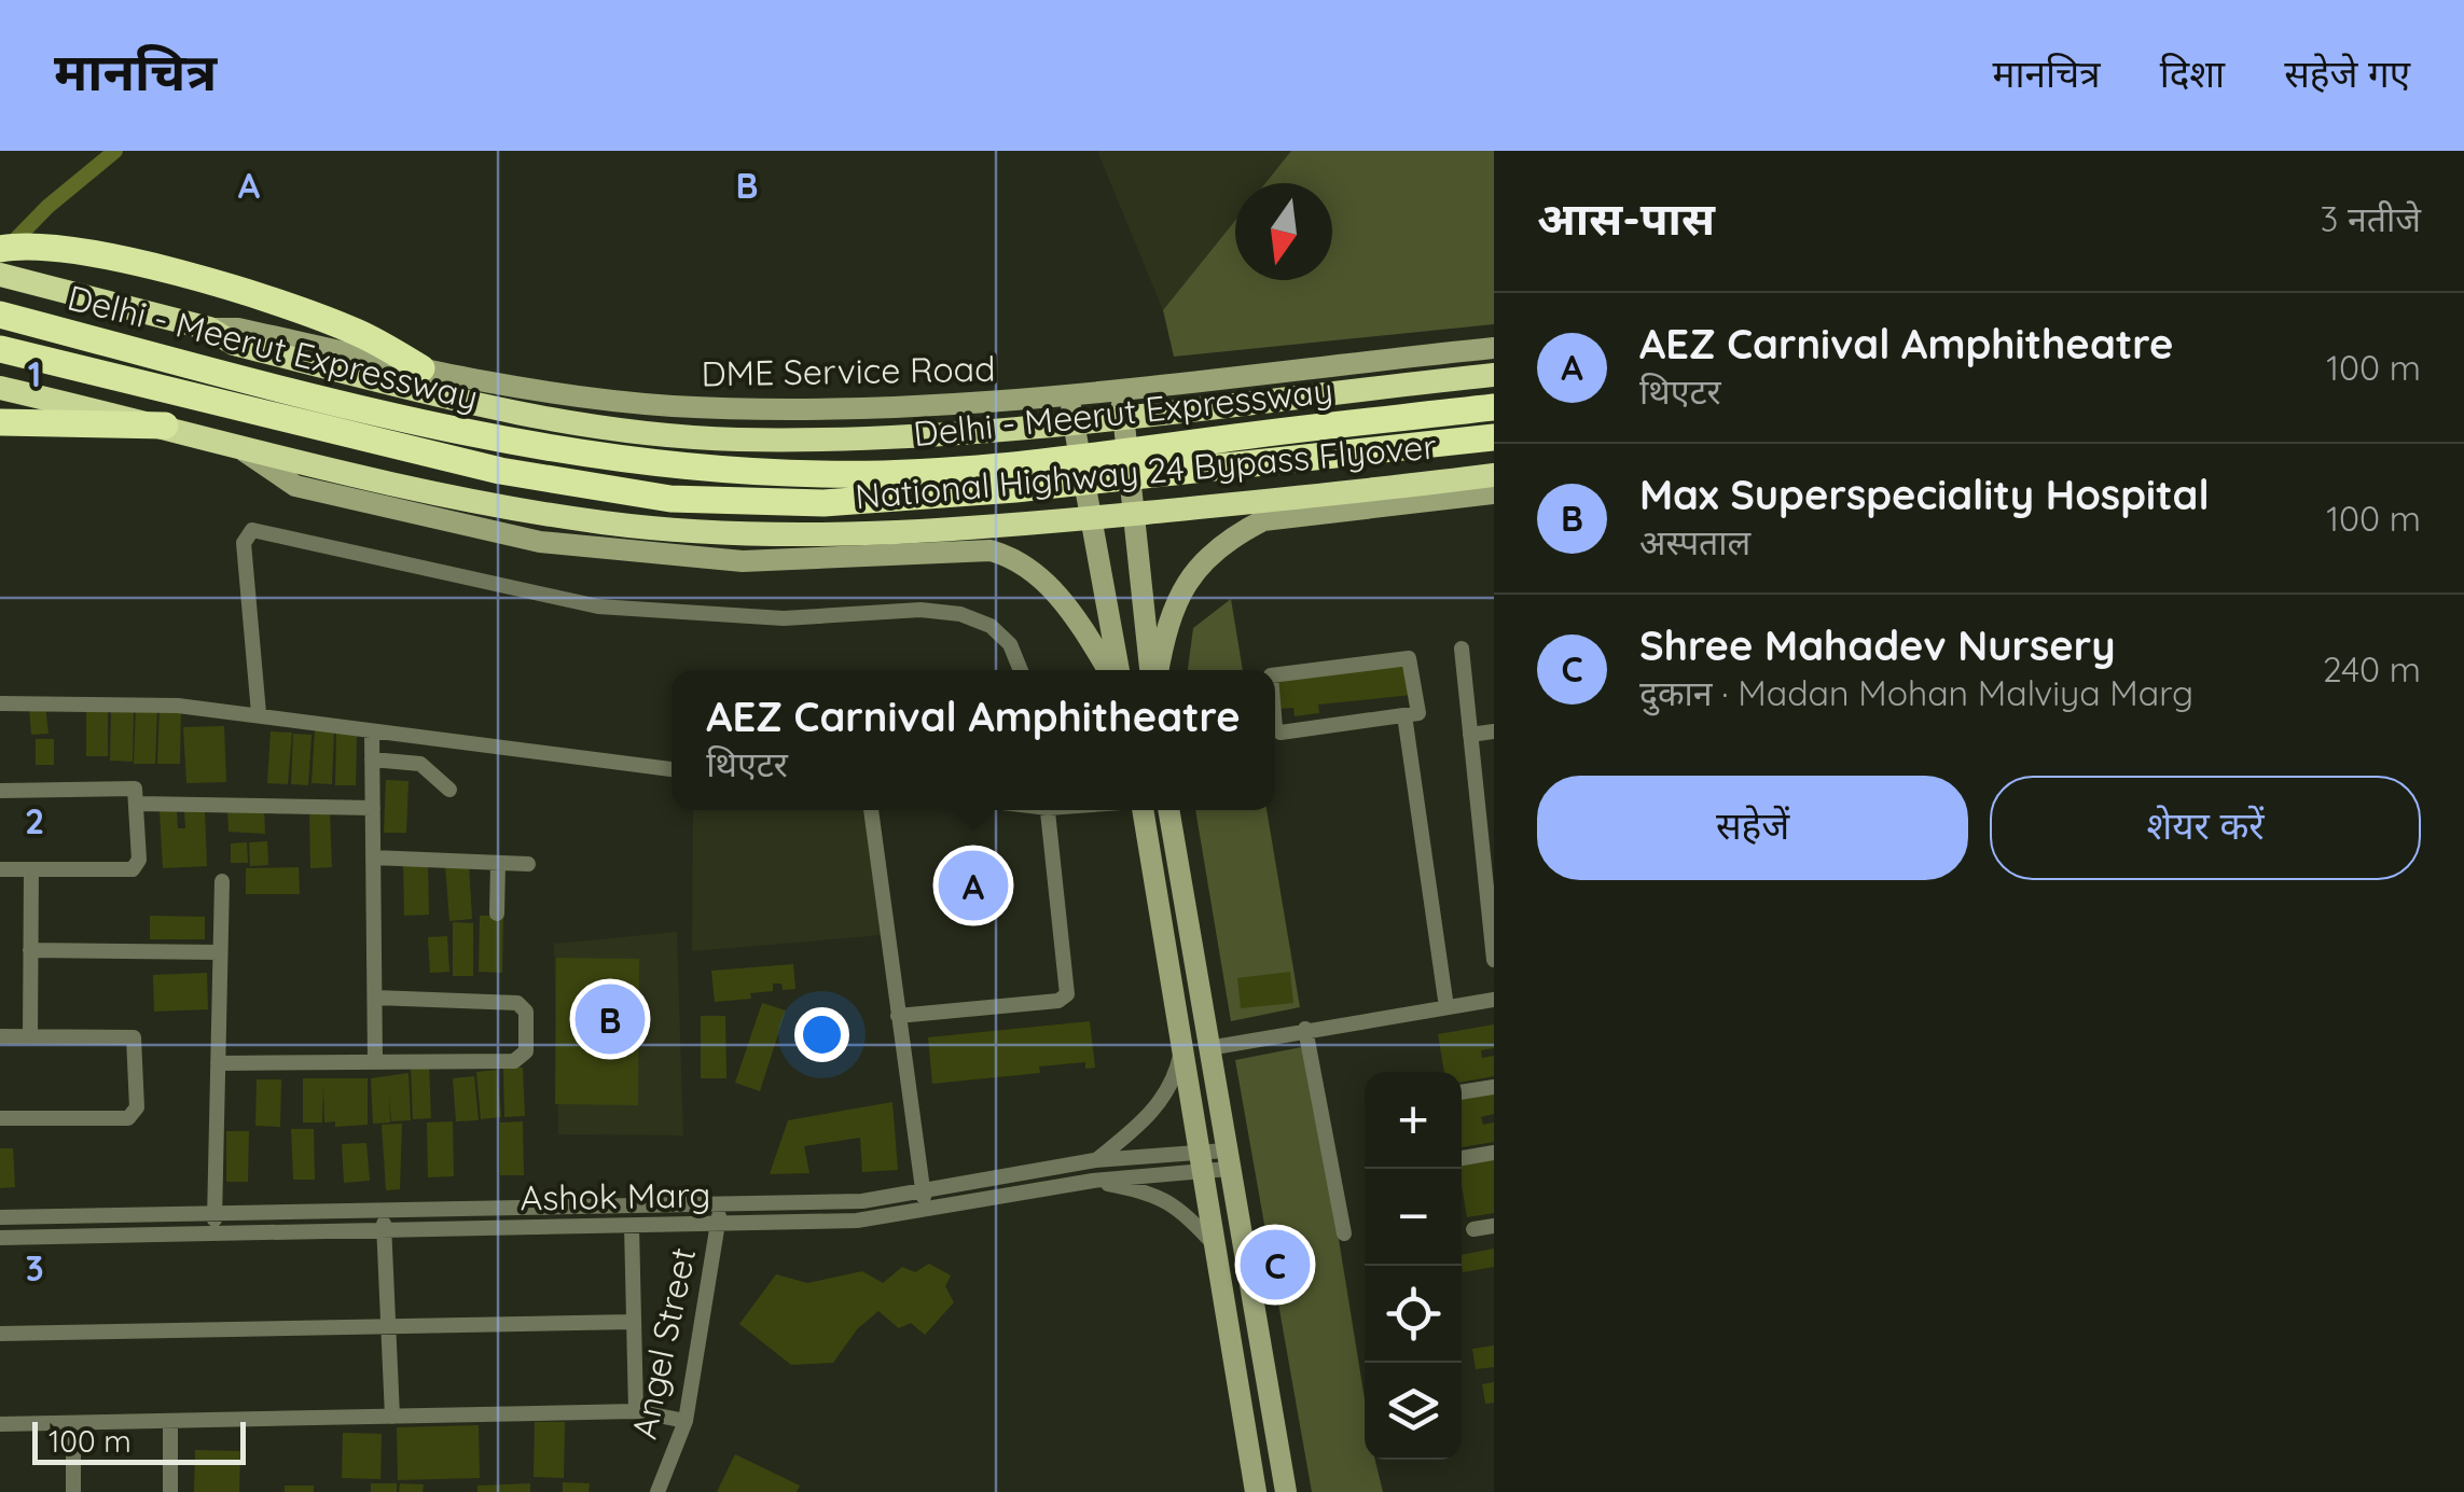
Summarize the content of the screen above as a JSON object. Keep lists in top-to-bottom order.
{
  "streets": {
    "highway": ["Delhi - Meerut Expressway", "National Highway 24 Bypass Flyover"],
    "main road": ["DME Service Road"],
    "street": ["Ashok Marg", "Angel Street"]
  },
  "crossings": [
    ["Ashok Marg", "Angel Street"]
  ],
  "scale_bar": "100 m",
  "north": "bottom",
  "page": {
    "header": "मानचित्र",
    "nav": ["मानचित्र", "दिशा", "सहेजे गए"],
    "heading": ["आस-पास", "3 नतीजे"],
    "list": [
      {
        "mark": "A",
        "name": "AEZ Carnival Amphitheatre",
        "note": "थिएटर",
        "value": "100 m"
      },
      {
        "mark": "B",
        "name": "Max Superspeciality Hospital",
        "note": "अस्पताल",
        "value": "100 m"
      },
      {
        "mark": "C",
        "name": "Shree Mahadev Nursery",
        "note": "दुकान · Madan Mohan Malviya Marg",
        "value": "240 m"
      }
    ],
    "popup": ["AEZ Carnival Amphitheatre", "थिएटर"],
    "buttons": ["सहेजें", "शेयर करें"],
    "pins": ["A", "B", "C"],
    "map_buttons": ["+", "−"],
    "scale": "100 m"
  },
  "grid": {
    "columns": ["A", "B"],
    "rows": ["1", "2", "3"]
  }
}
